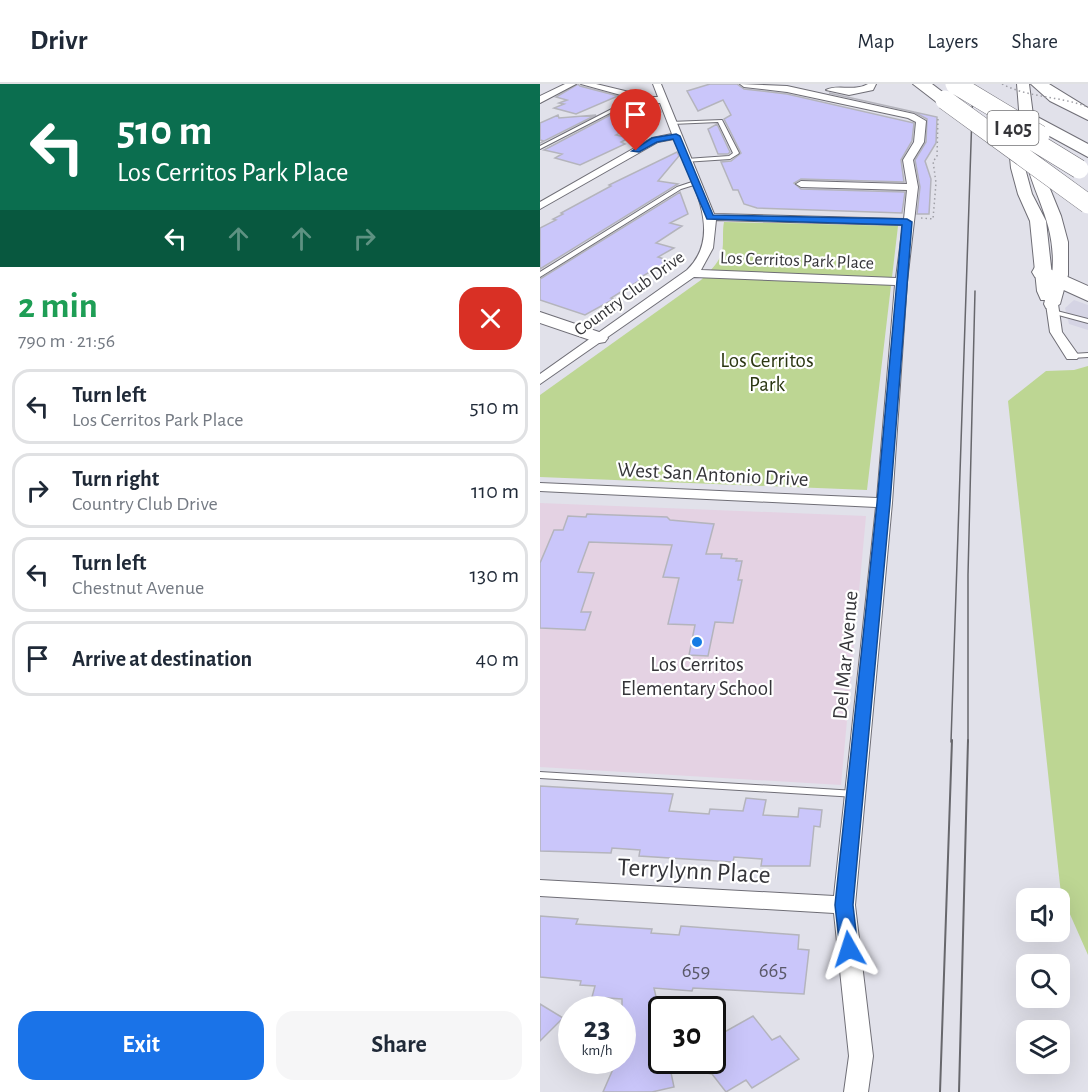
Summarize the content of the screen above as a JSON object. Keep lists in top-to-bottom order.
{
  "streets": {
    "highway": ["I 405"],
    "street": [
      "Los Cerritos Park Place",
      "Country Club Drive",
      "West San Antonio Drive",
      "Del Mar Avenue",
      "Terrylynn Place"
    ]
  },
  "crossings": [
    ["Los Cerritos Park Place", "Country Club Drive"],
    ["Los Cerritos Park Place", "Del Mar Avenue"],
    ["West San Antonio Drive", "Del Mar Avenue"],
    ["Del Mar Avenue", "Terrylynn Place"]
  ],
  "parks": ["Los Cerritos Park"],
  "places": ["Los Cerritos Elementary School"],
  "house_numbers": ["659", "665"],
  "page": {
    "header": "Drivr",
    "nav": ["Map", "Layers", "Share"],
    "turn": ["510 m", "Los Cerritos Park Place"],
    "heading": ["2 min", "790 m · 21:56"],
    "list": [
      {
        "name": "Turn left",
        "note": "Los Cerritos Park Place",
        "value": "510 m"
      },
      {
        "name": "Turn right",
        "note": "Country Club Drive",
        "value": "110 m"
      },
      {
        "name": "Turn left",
        "note": "Chestnut Avenue",
        "value": "130 m"
      },
      {
        "name": "Arrive at destination",
        "value": "40 m"
      }
    ],
    "speed": "23 km/h",
    "limit": "30",
    "buttons": ["Exit", "Share"]
  }
}
